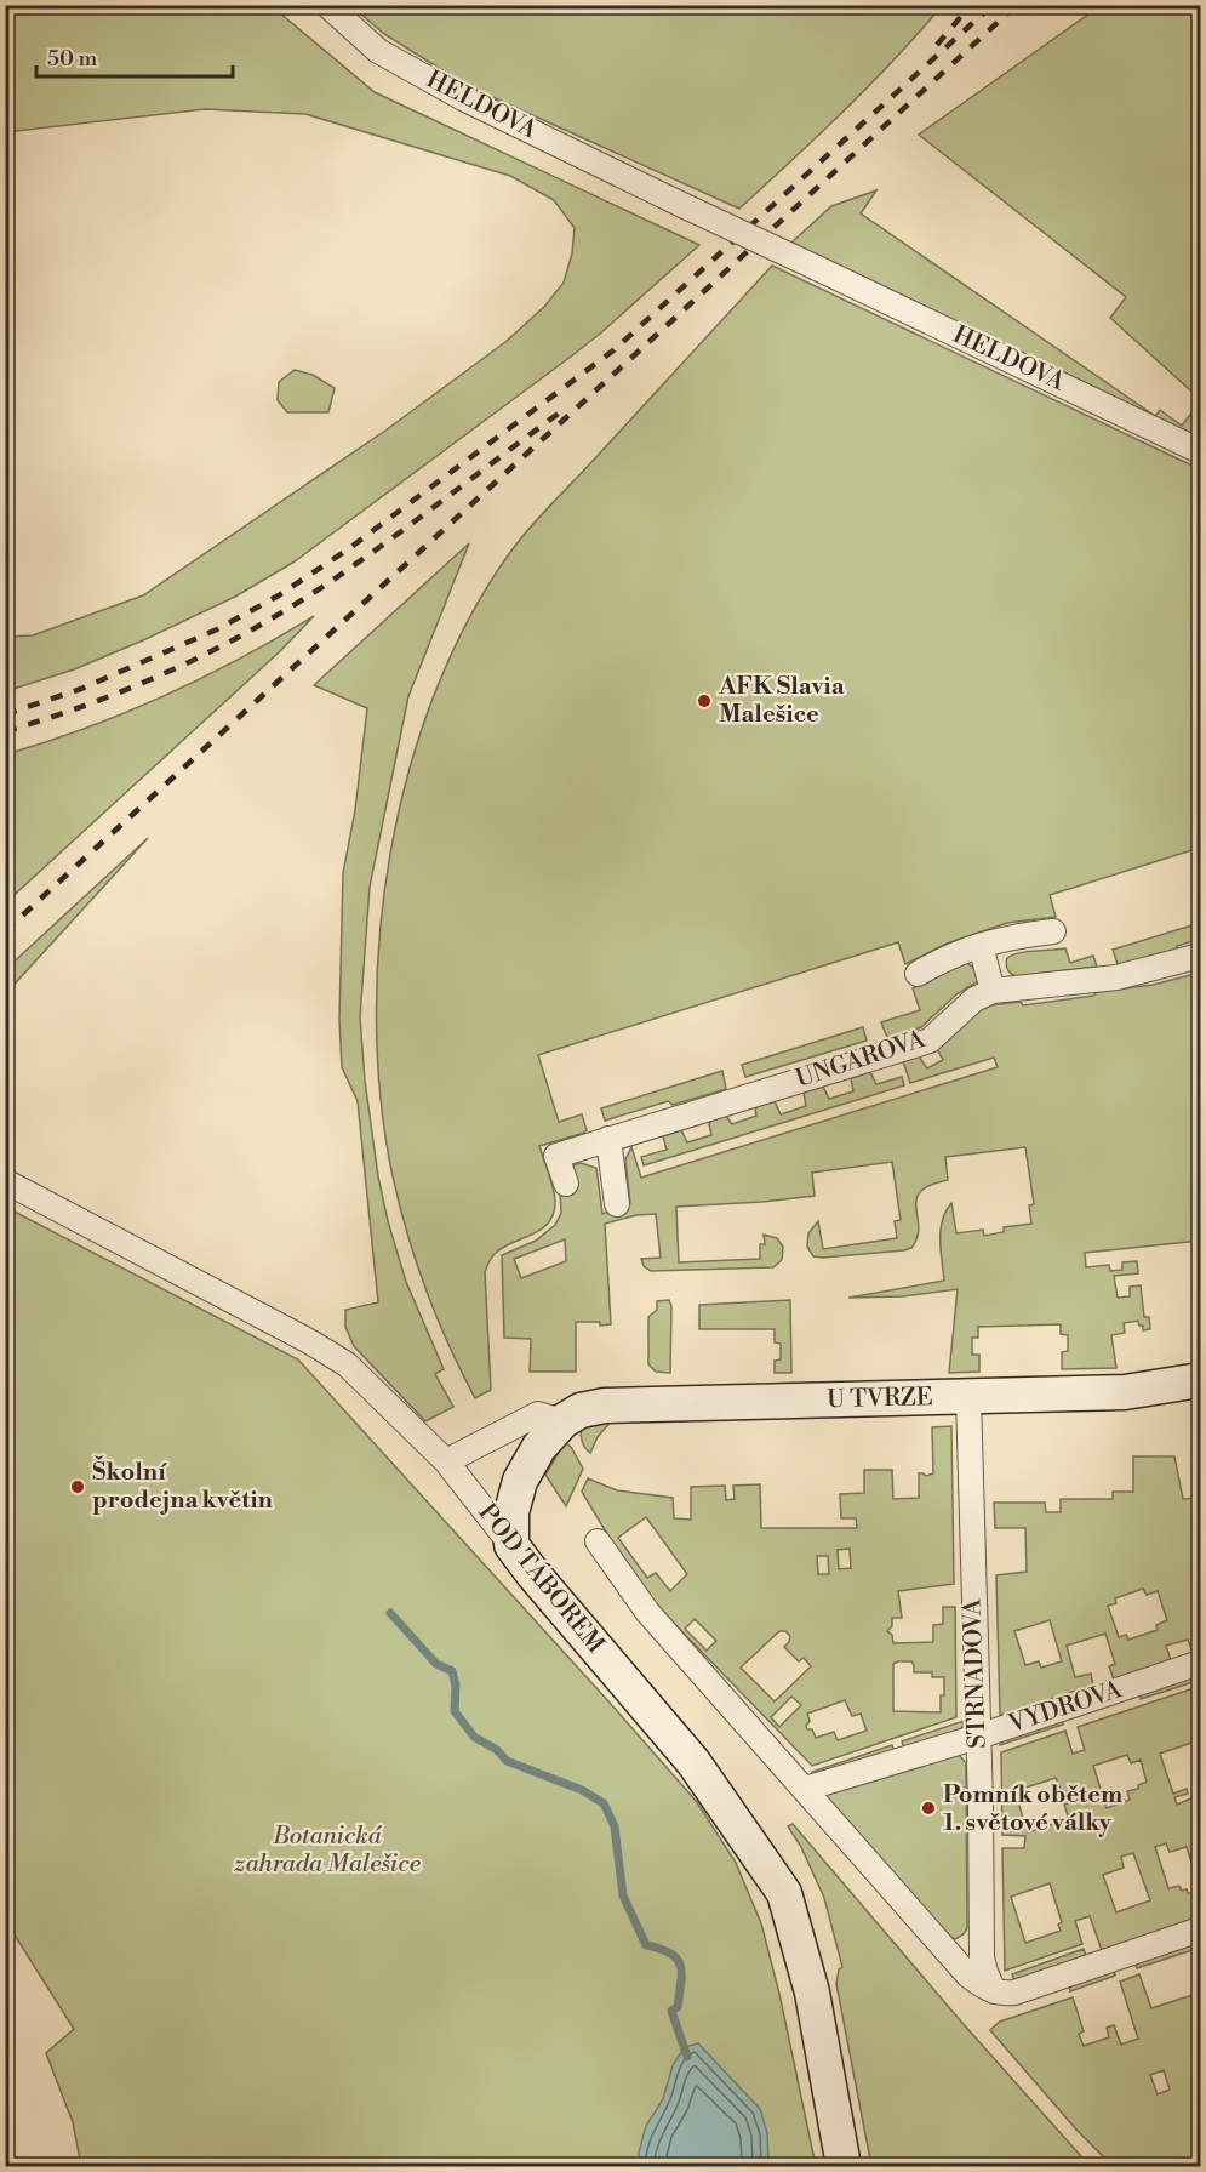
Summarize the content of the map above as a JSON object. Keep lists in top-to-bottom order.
{
  "streets": {
    "main road": ["U TVRZE", "POD TÁBOREM"],
    "street": [
      "HELDOVA",
      "UNGAROVA",
      "STRNADOVA",
      "VYDROVA"
    ]
  },
  "crossings": [
    ["U TVRZE", "POD TÁBOREM"],
    ["U TVRZE", "STRNADOVA"],
    ["STRNADOVA", "VYDROVA"]
  ],
  "parks": ["Botanická zahrada Malešice"],
  "places": ["AFK Slavia Malešice", "Školní prodejna květin", "Pomník obětem 1. světové války"],
  "scale_bar": "50 m"
}
